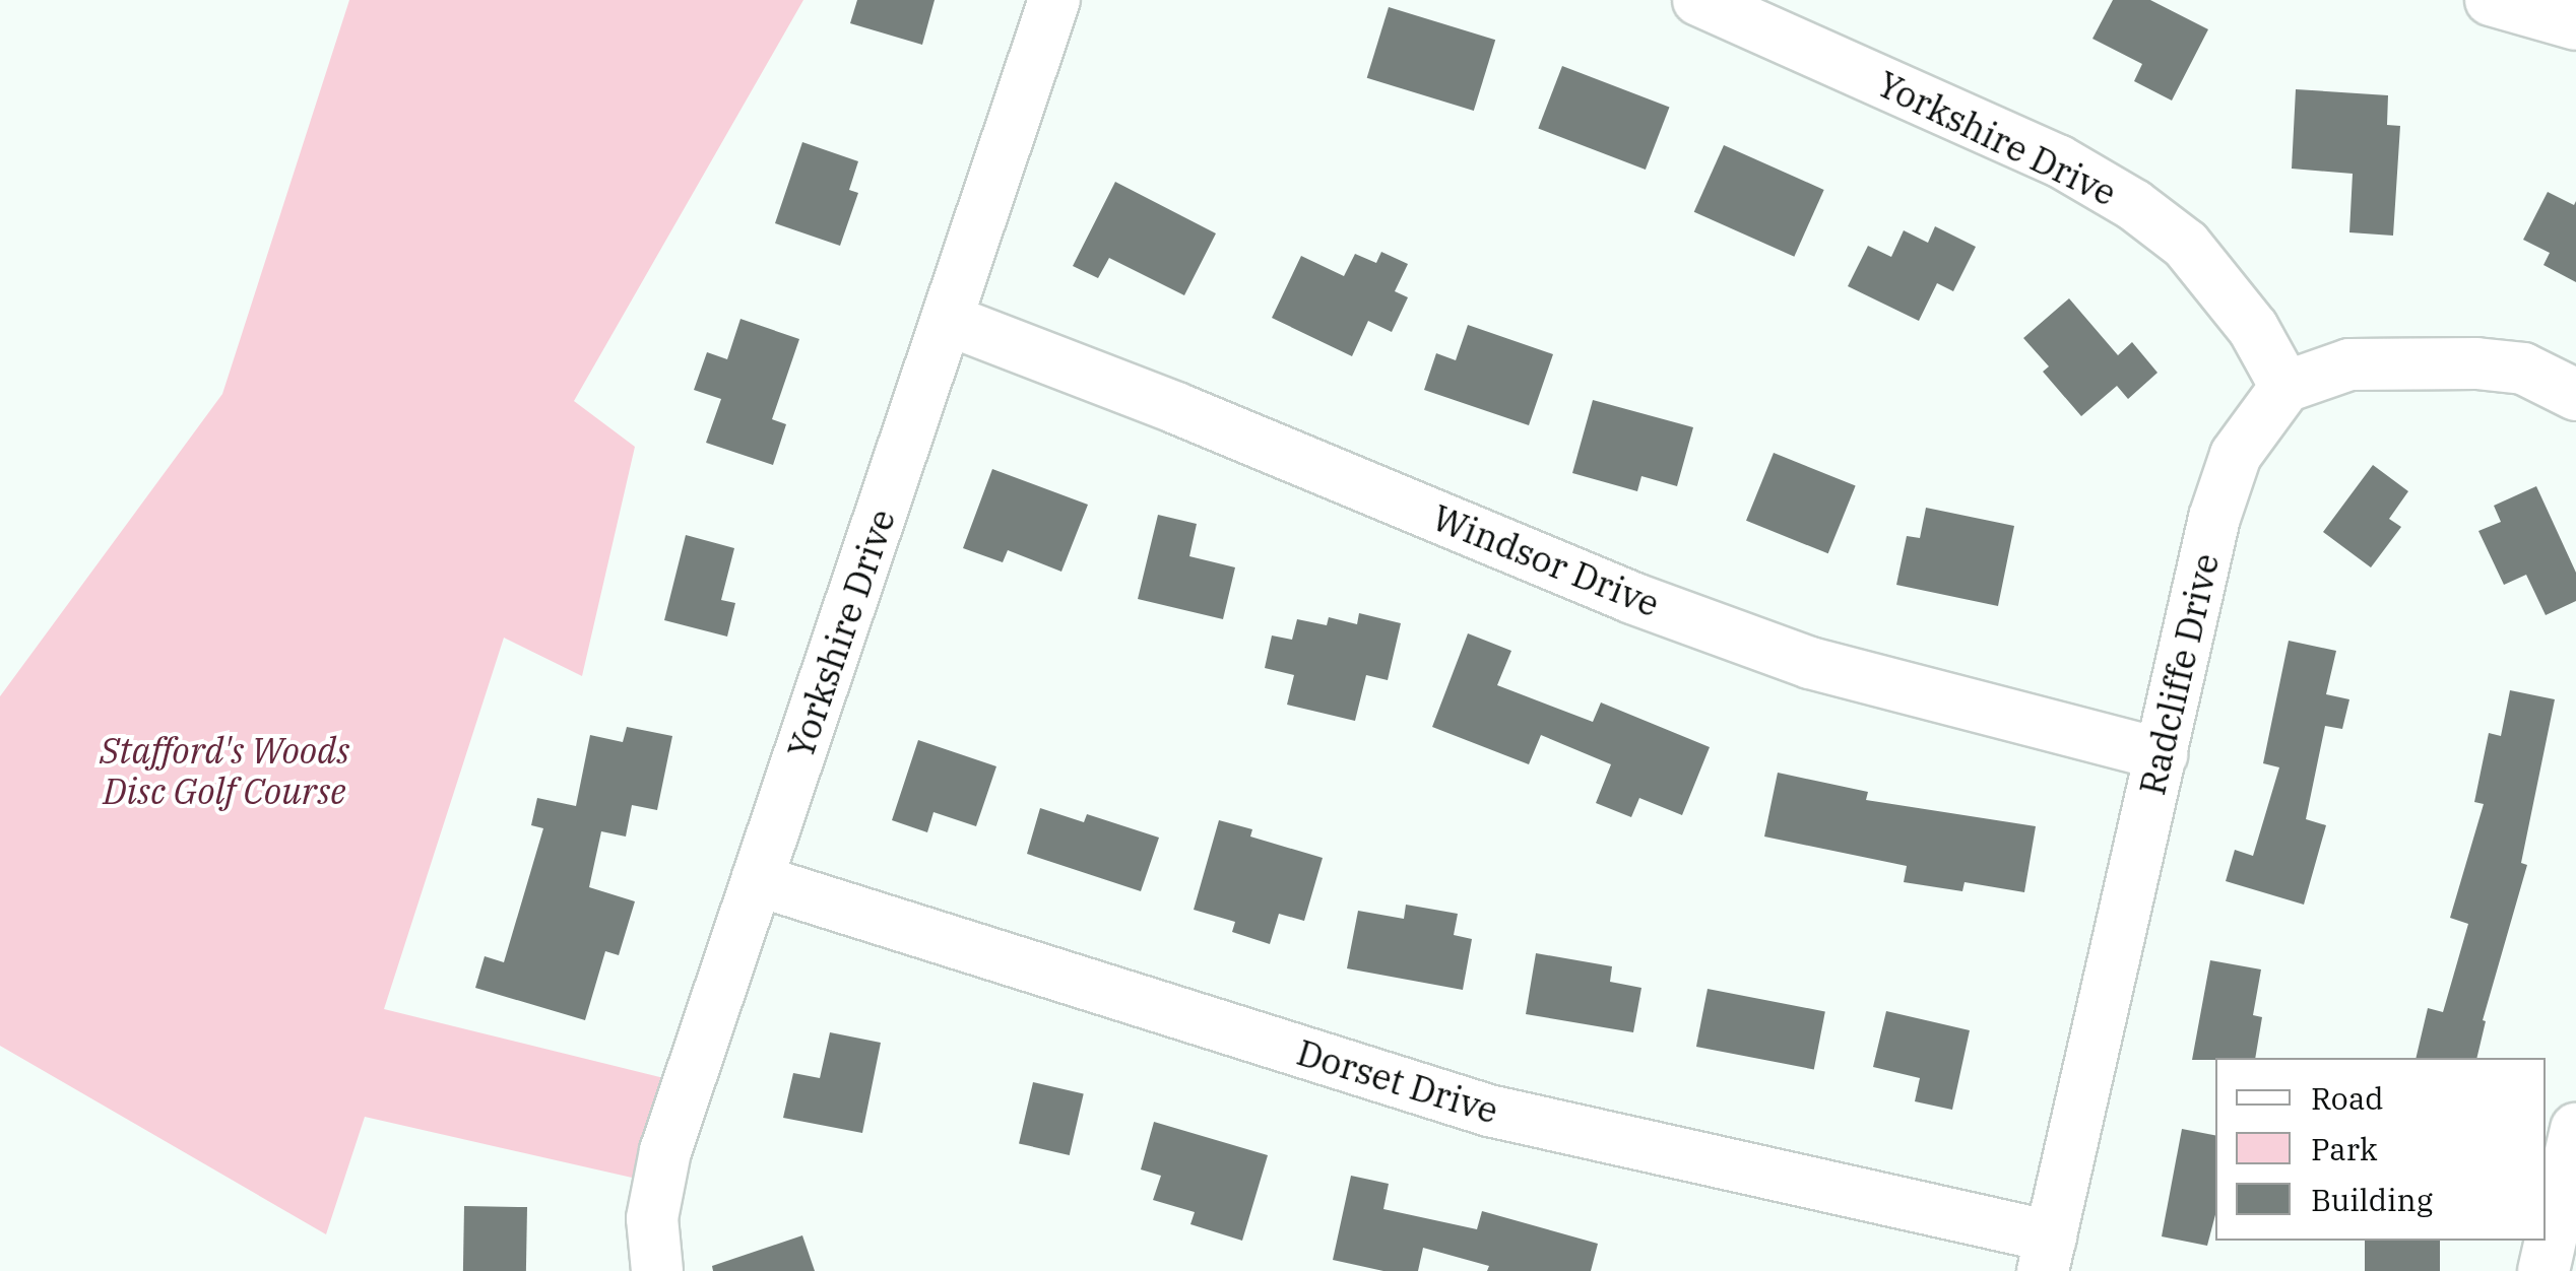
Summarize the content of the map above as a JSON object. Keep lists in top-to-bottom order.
{
  "streets": {
    "street": [
      "Yorkshire Drive",
      "Windsor Drive",
      "Radcliffe Drive",
      "Dorset Drive"
    ]
  },
  "crossings": [
    ["Yorkshire Drive", "Windsor Drive"],
    ["Yorkshire Drive", "Radcliffe Drive"],
    ["Yorkshire Drive", "Dorset Drive"],
    ["Windsor Drive", "Radcliffe Drive"],
    ["Radcliffe Drive", "Dorset Drive"]
  ],
  "parks": ["Stafford's Woods Disc Golf Course"],
  "legend": ["Road", "Park", "Building"]
}
